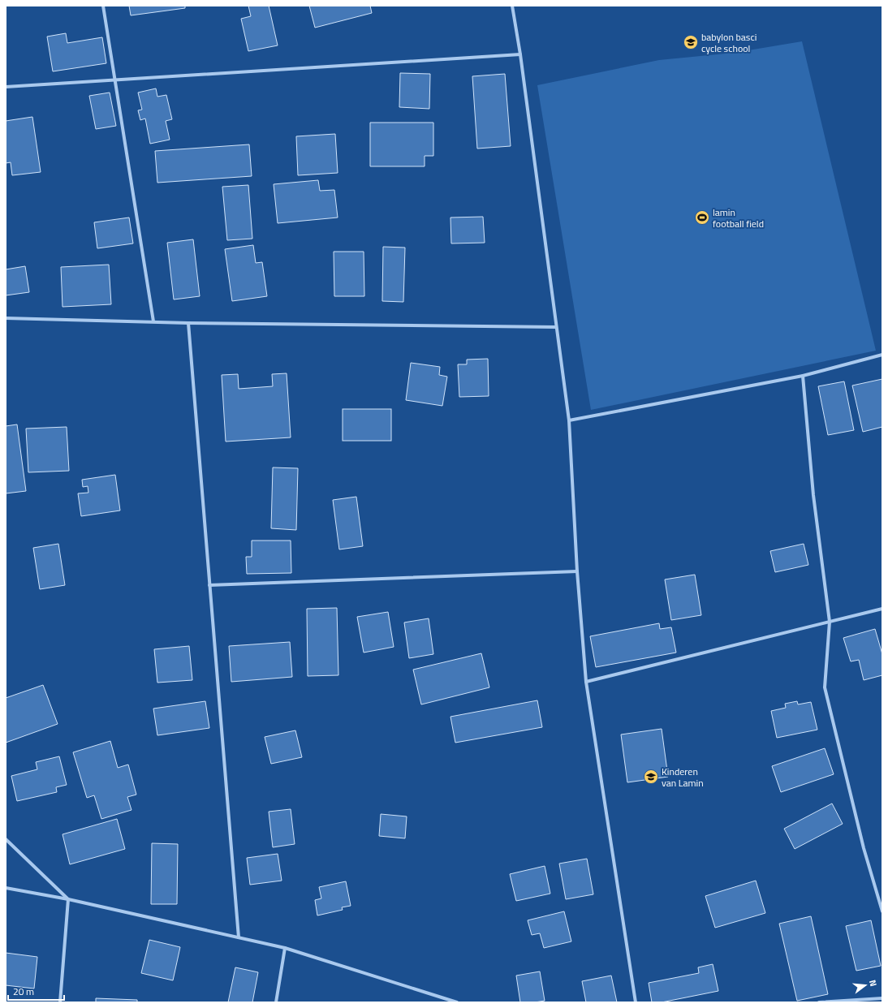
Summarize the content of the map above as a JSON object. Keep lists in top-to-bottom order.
{
  "places": {
    "school or university": ["babylon basci cycle school", "Kinderen van Lamin"],
    "sports": ["lamin football field"]
  },
  "scale_bar": "20 m",
  "north": "right"
}
